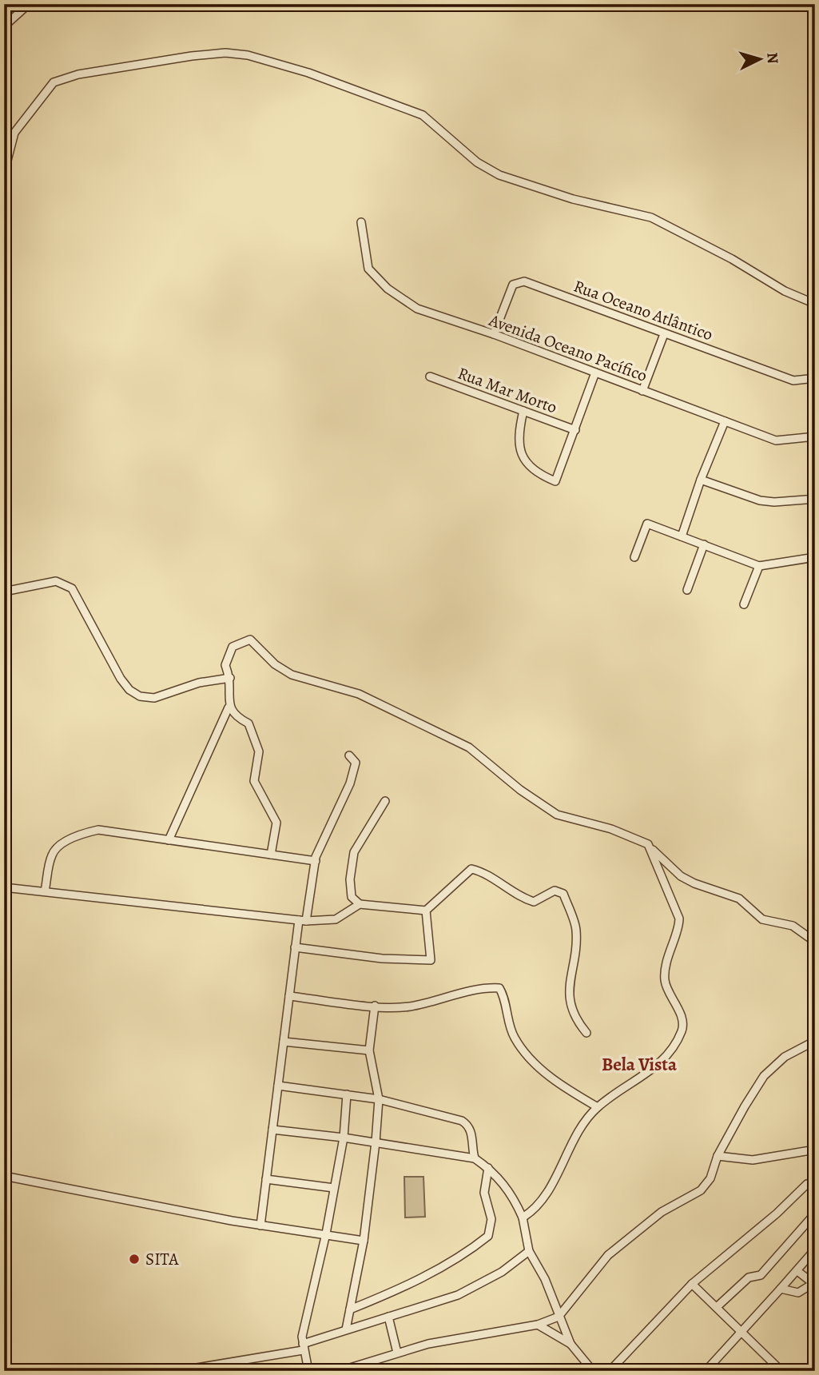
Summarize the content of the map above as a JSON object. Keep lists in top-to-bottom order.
{
  "streets": {
    "street": ["Rua Oceano Atlântico", "Avenida Oceano Pacífico", "Rua Mar Morto"]
  },
  "crossings": [
    ["Rua Oceano Atlântico", "Avenida Oceano Pacífico"]
  ],
  "districts": ["Bela Vista"],
  "places": ["SITA"],
  "north": "right"
}
